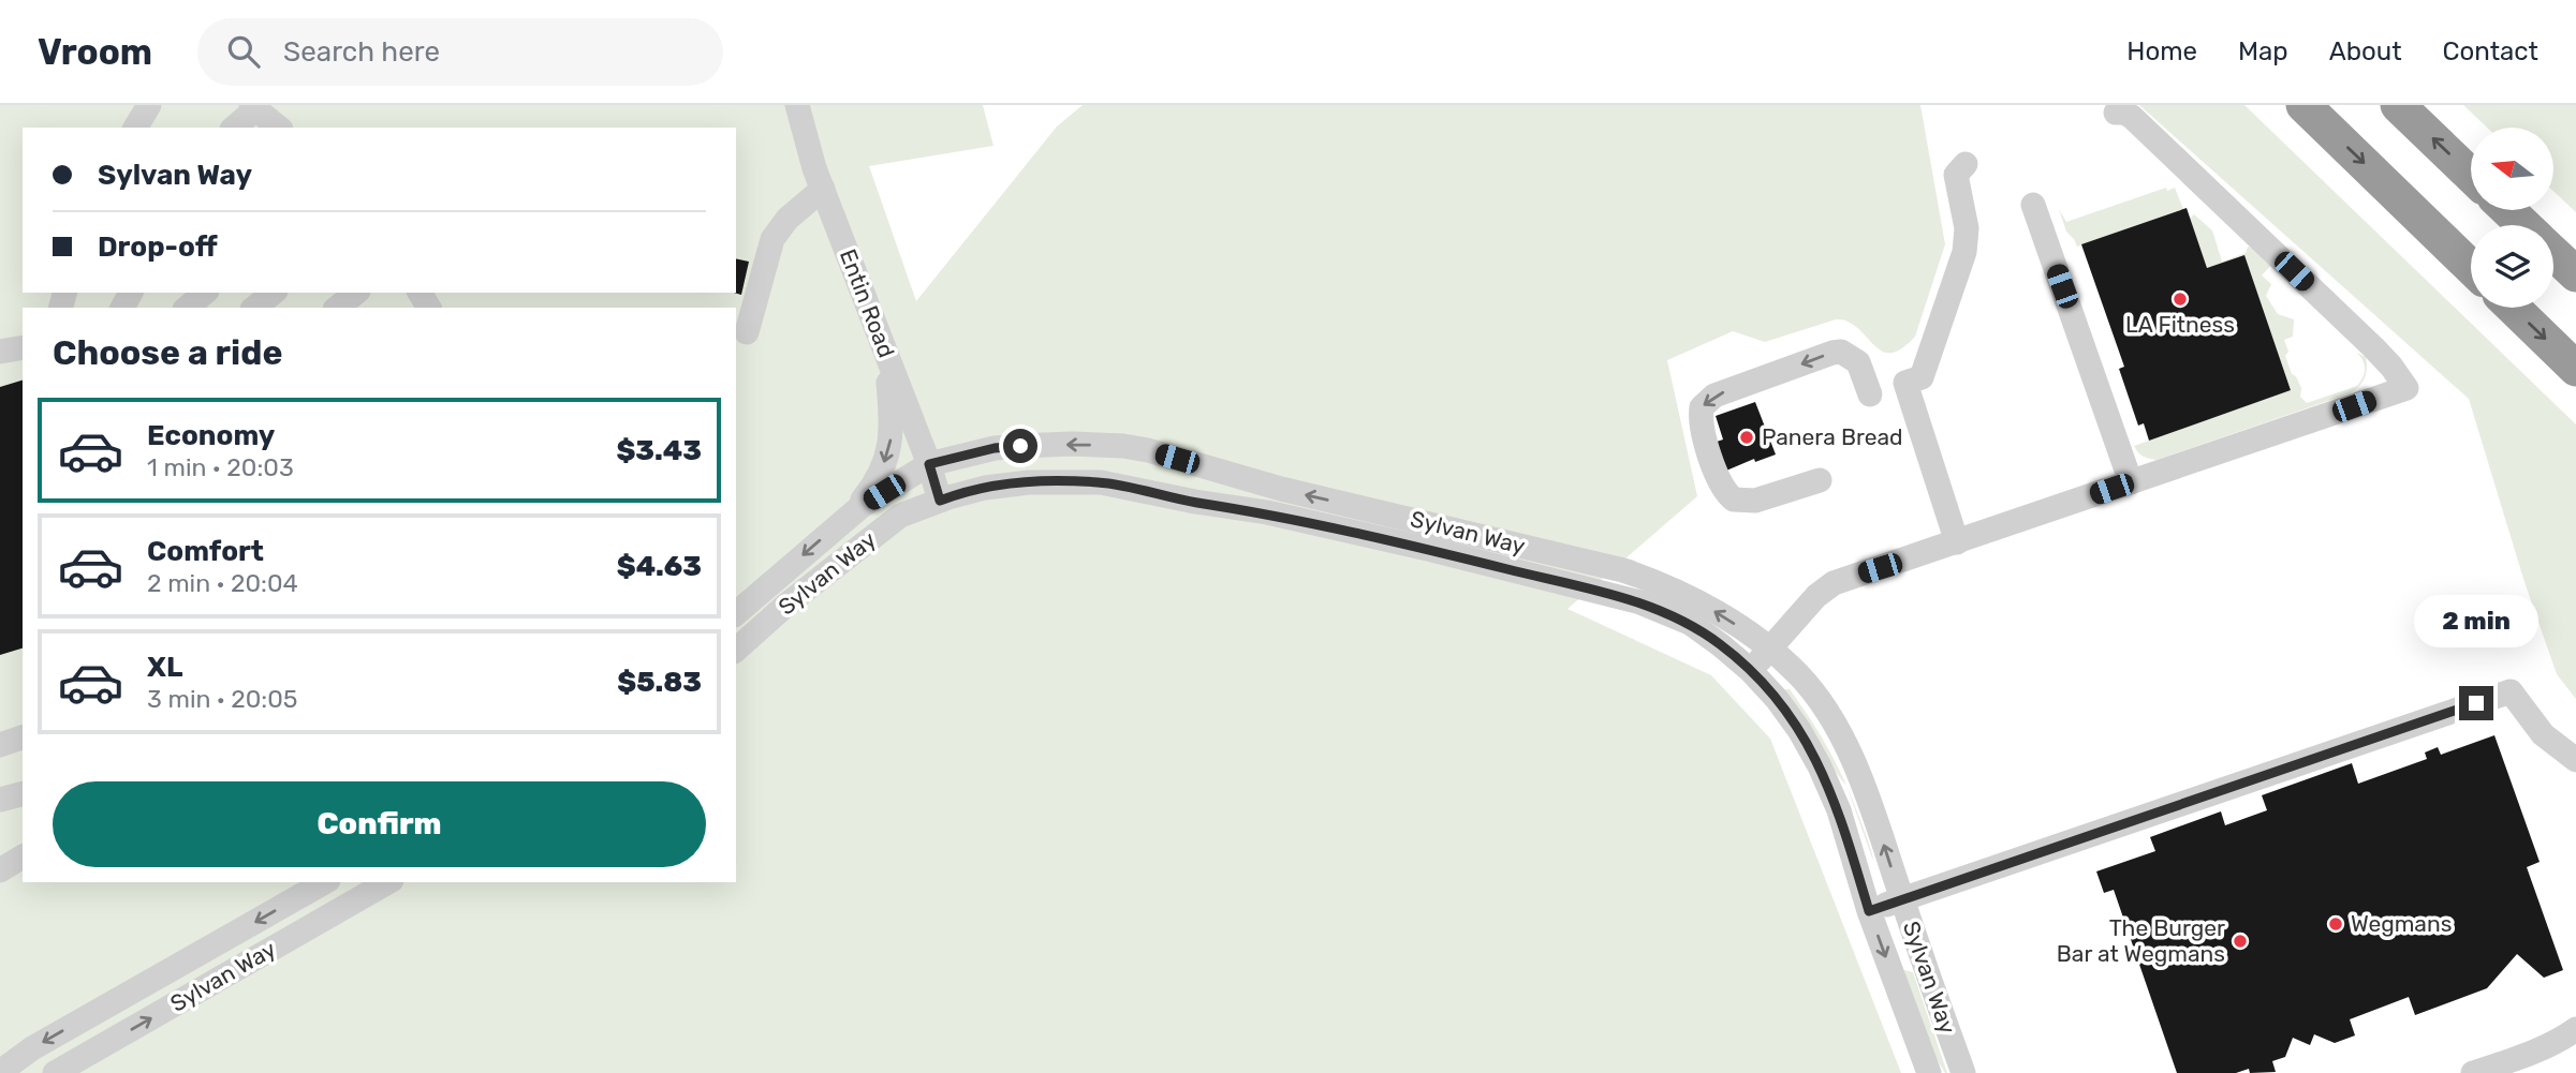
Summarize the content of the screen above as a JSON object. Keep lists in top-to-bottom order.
{
  "streets": {
    "street": ["Entin Road", "Sylvan Way"]
  },
  "crossings": [
    ["Entin Road", "Sylvan Way"]
  ],
  "places": [
    "LA Fitness",
    "Panera Bread",
    "Wegmans",
    "The Burger Bar at Wegmans"
  ],
  "north": "left",
  "page": {
    "header": "Vroom",
    "search": "Search here",
    "nav": [
      "Home",
      "Map",
      "About",
      "Contact"
    ],
    "banner": ["Sylvan Way", "Drop-off"],
    "heading": "Choose a ride",
    "list": [
      {
        "name": "Economy",
        "note": "1 min · 20:03",
        "value": "$3.43"
      },
      {
        "name": "Comfort",
        "note": "2 min · 20:04",
        "value": "$4.63"
      },
      {
        "name": "XL",
        "note": "3 min · 20:05",
        "value": "$5.83"
      }
    ],
    "bubble": "2 min",
    "buttons": "Confirm"
  }
}
